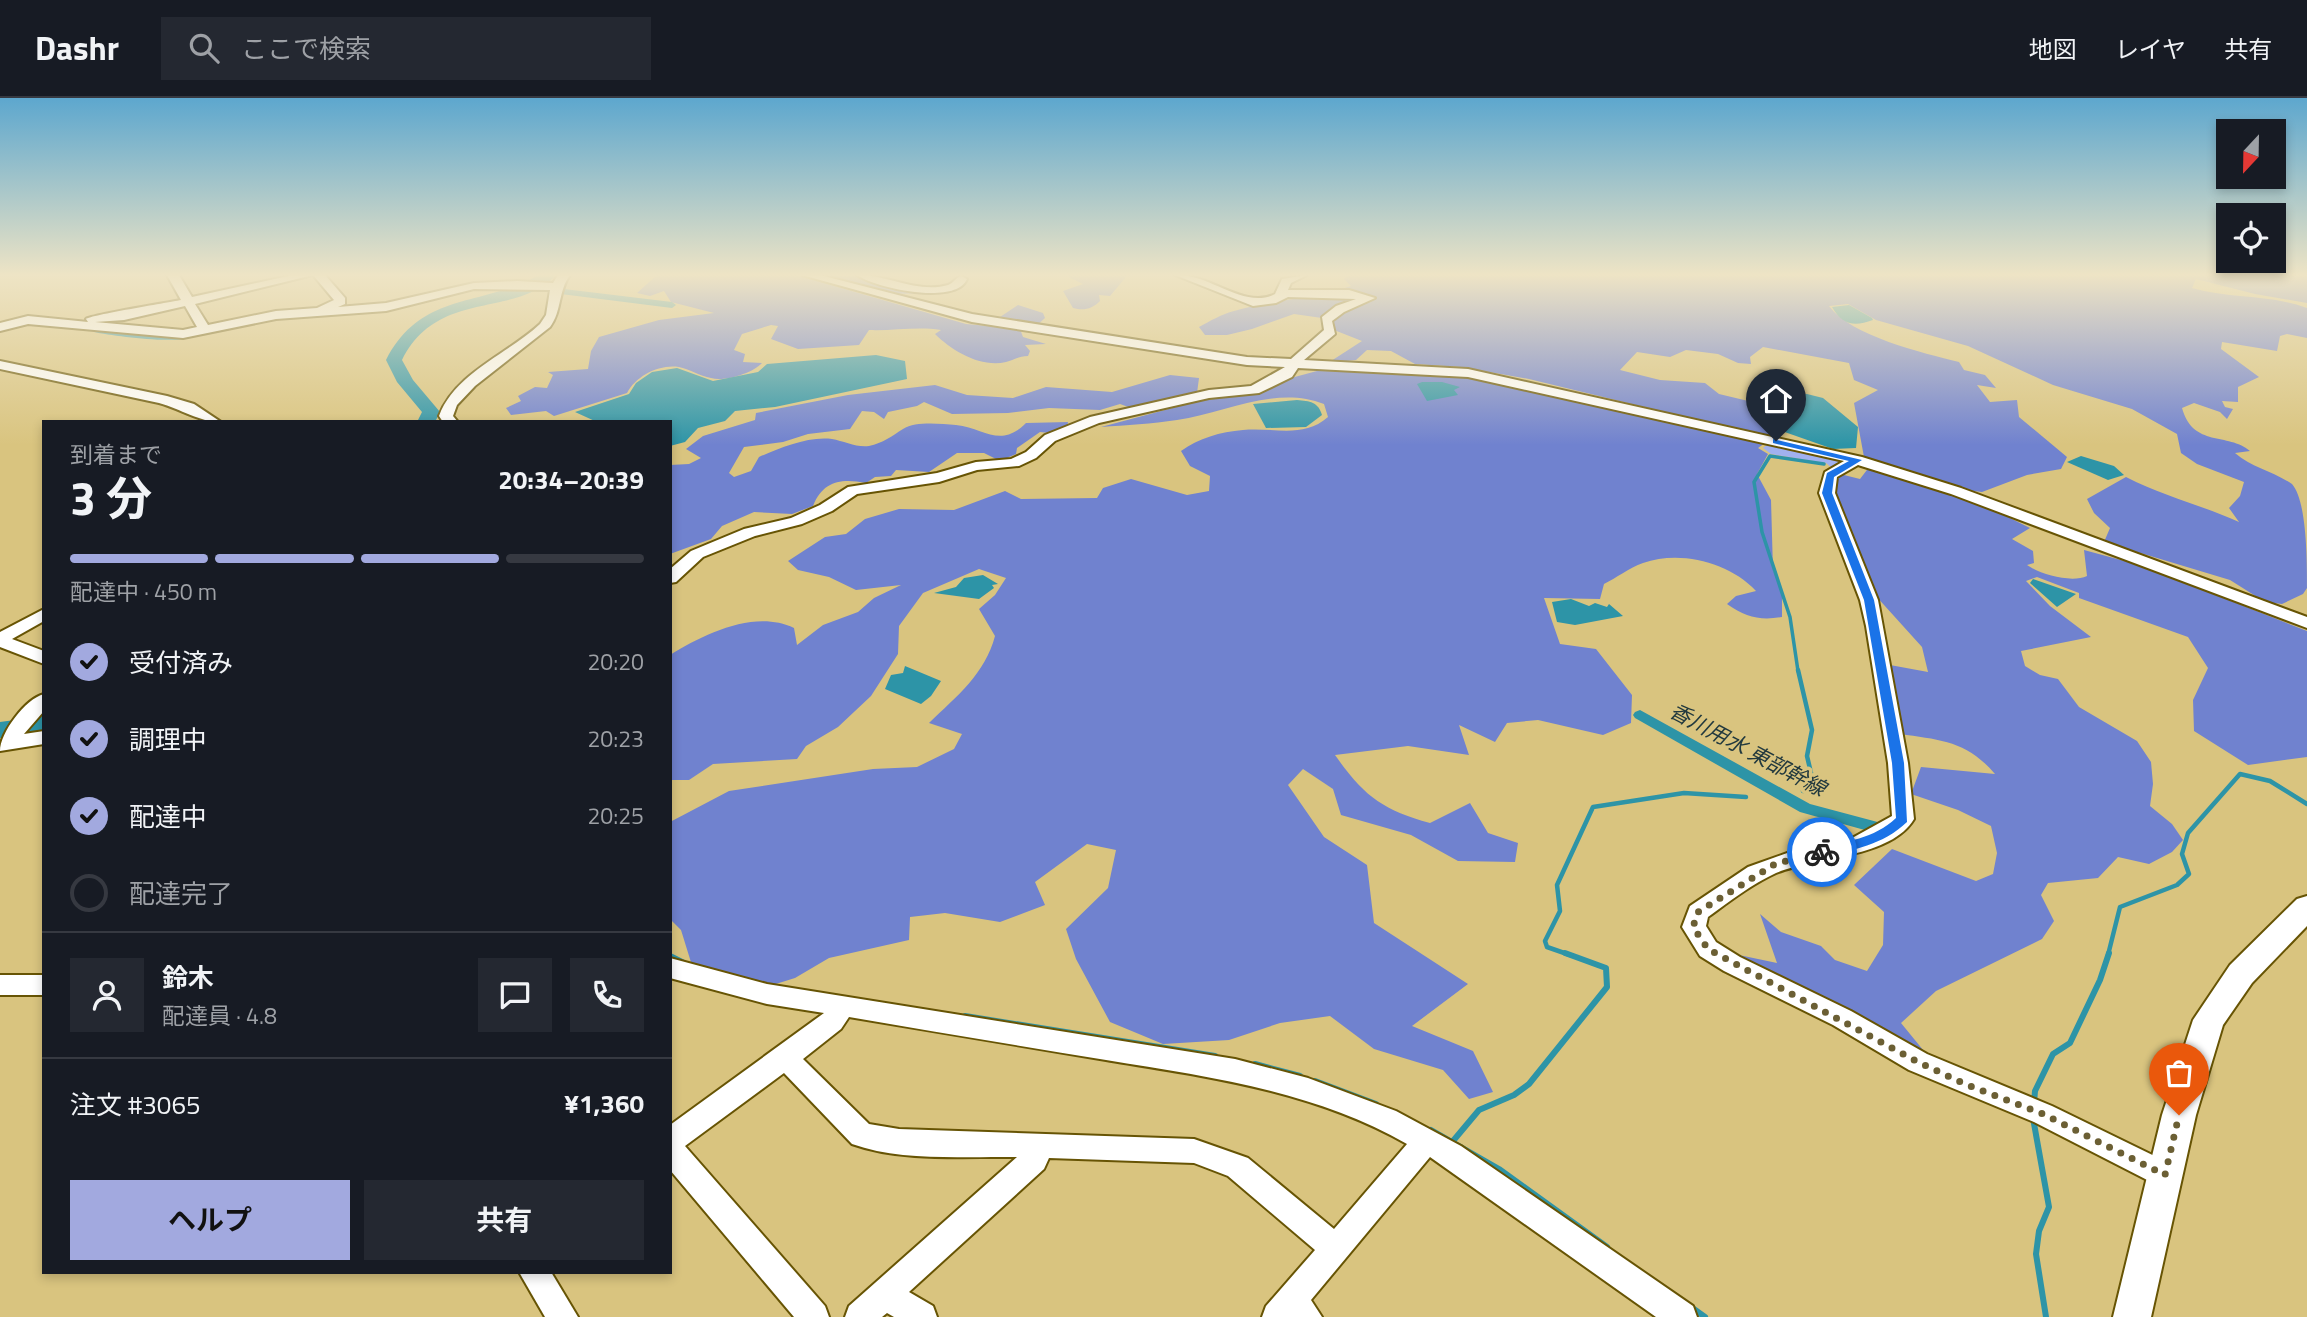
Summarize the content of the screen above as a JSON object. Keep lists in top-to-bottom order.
{
  "water": ["香川用水 東部幹線"],
  "north": "bottom",
  "page": {
    "header": "Dashr",
    "search": "ここで検索",
    "nav": ["地図", "レイヤ", "共有"],
    "heading": ["3 分", "到着まで", "20:34–20:39"],
    "panel": [
      "鈴木",
      "配達員 · 4.8",
      "注文 #3065",
      "¥1,360"
    ],
    "bar": "配達中 · 450 m",
    "list": [
      ["受付済み", "20:20"],
      ["調理中", "20:23"],
      ["配達中", "20:25"],
      "配達完了"
    ],
    "buttons": ["ヘルプ", "共有"]
  }
}
